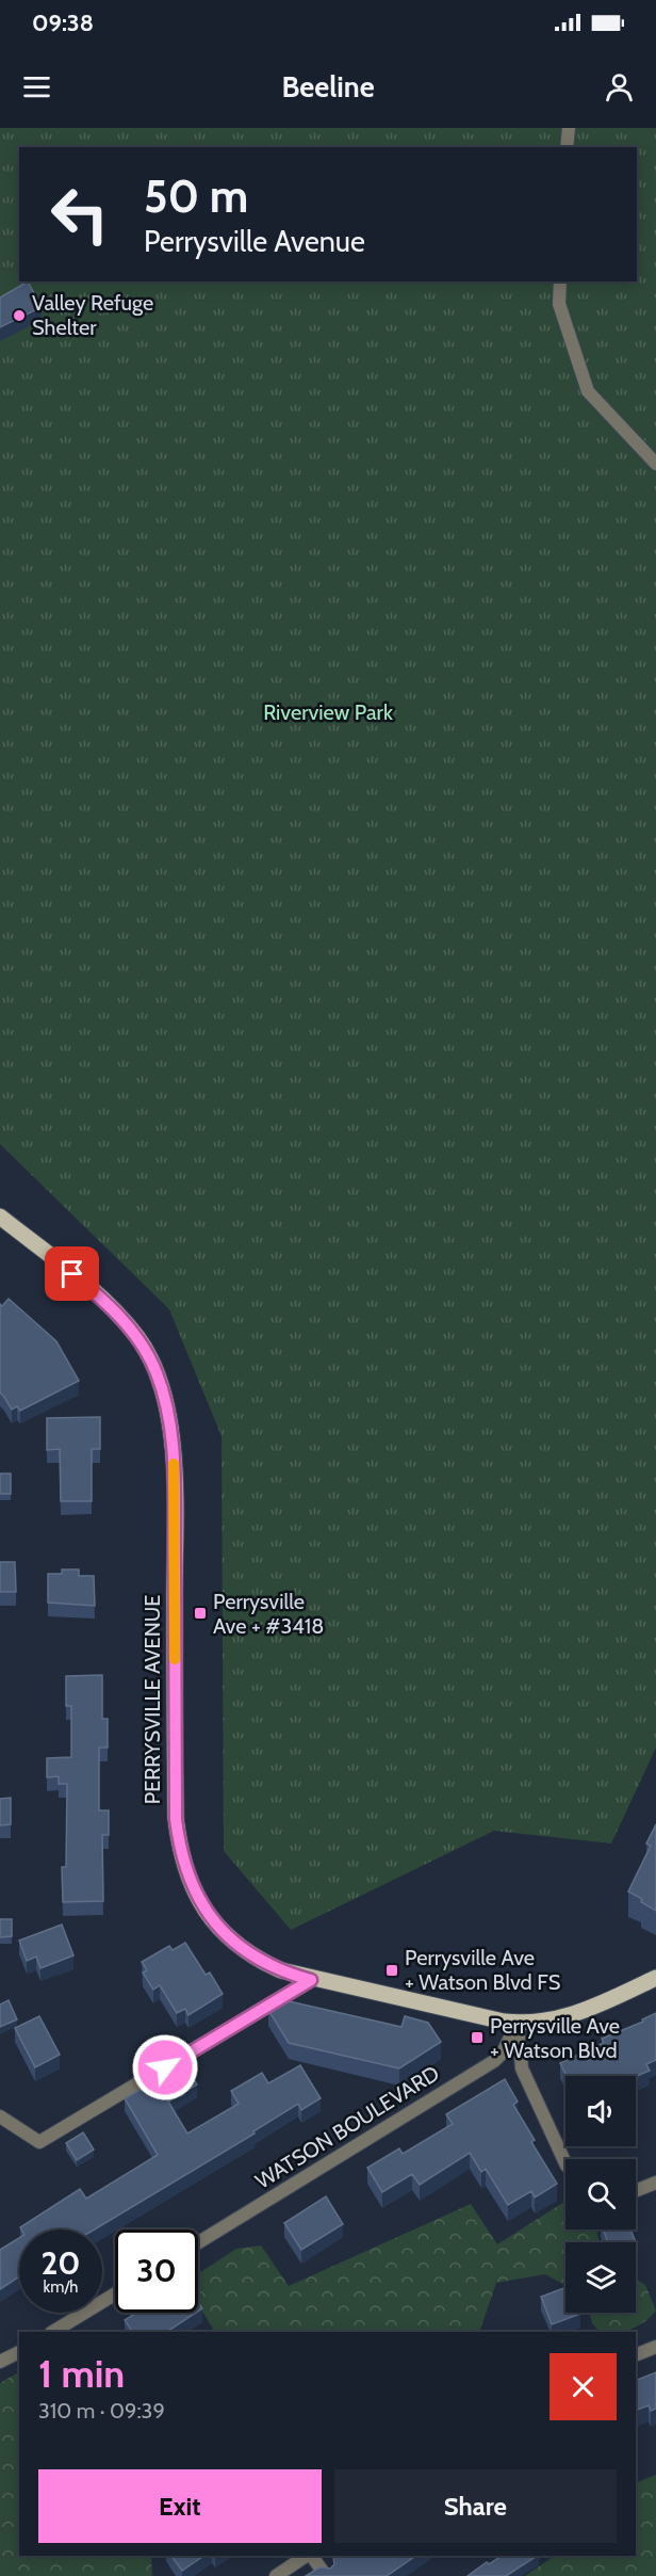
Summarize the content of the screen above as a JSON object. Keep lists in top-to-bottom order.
{
  "streets": {
    "main road": ["PERRYSVILLE AVENUE"],
    "street": ["WATSON BOULEVARD"]
  },
  "crossings": [
    ["PERRYSVILLE AVENUE", "WATSON BOULEVARD"]
  ],
  "parks": ["Riverview Park"],
  "places": {
    "other": ["Valley Refuge Shelter"],
    "transit": ["Perrysville Ave + #3418", "Perrysville Ave + Watson Blvd FS", "Perrysville Ave + Watson Blvd"]
  },
  "page": {
    "status": "09:38",
    "header": "Beeline",
    "turn": ["50 m", "Perrysville Avenue"],
    "speed": "20 km/h",
    "limit": "30",
    "heading": ["1 min", "310 m · 09:39"],
    "buttons": ["Exit", "Share"]
  }
}
